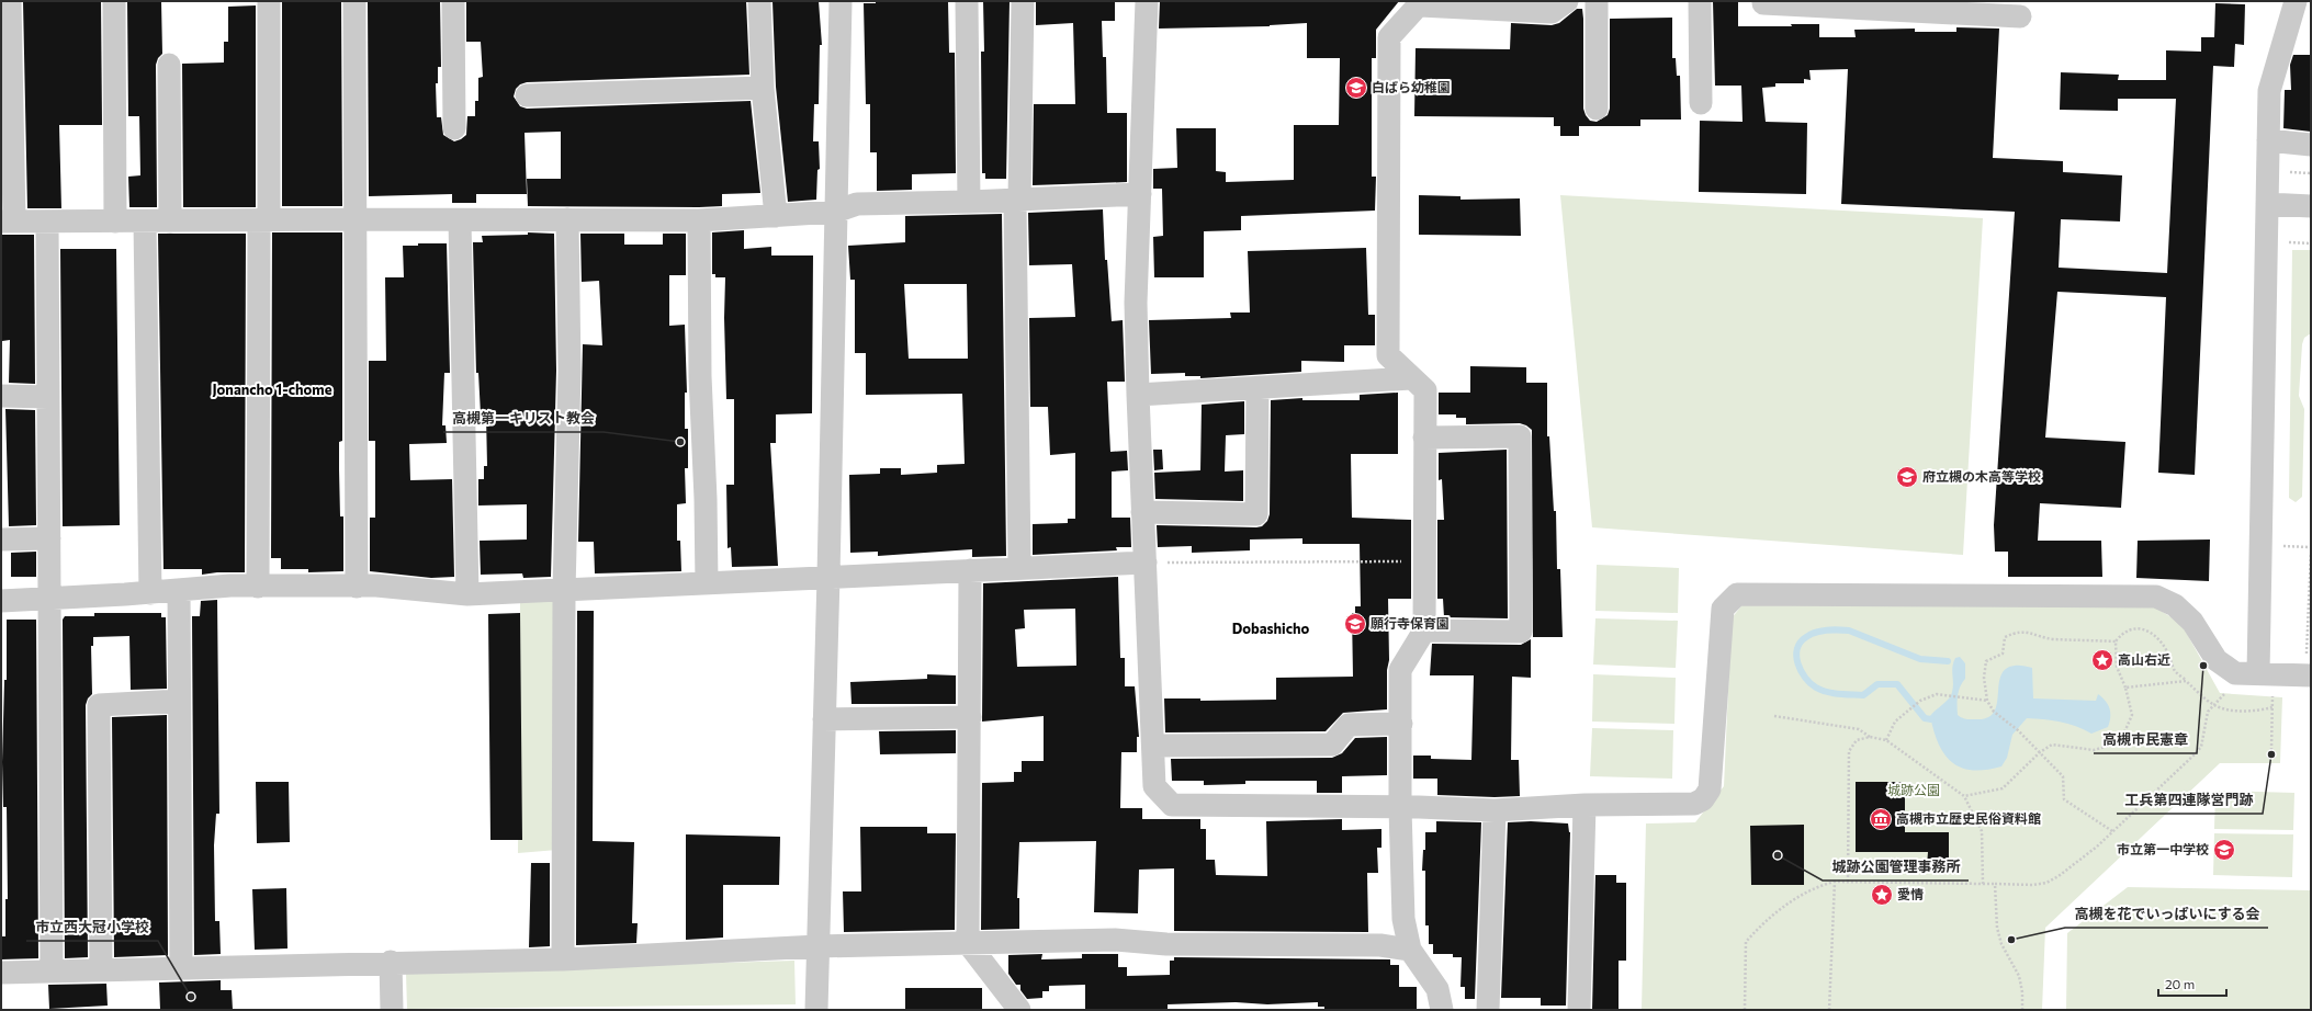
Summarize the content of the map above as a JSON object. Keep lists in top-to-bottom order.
{
  "districts": ["Jonancho 1-chome", "Dobashicho"],
  "parks": ["城跡公園"],
  "places": {
    "school or university": [
      "白ばら幼稚園",
      "府立槻の木高等学校",
      "願行寺保育園",
      "市立第一中学校"
    ],
    "other": [
      "高槻第一キリスト教会",
      "高槻市民憲章",
      "工兵第四連隊営門跡",
      "城跡公園管理事務所",
      "高槻を花でいっぱいにする会",
      "市立西大冠小学校"
    ],
    "place": ["高山右近", "愛情"],
    "museum": ["高槻市立歴史民俗資料館"]
  },
  "scale_bar": "20 m"
}
